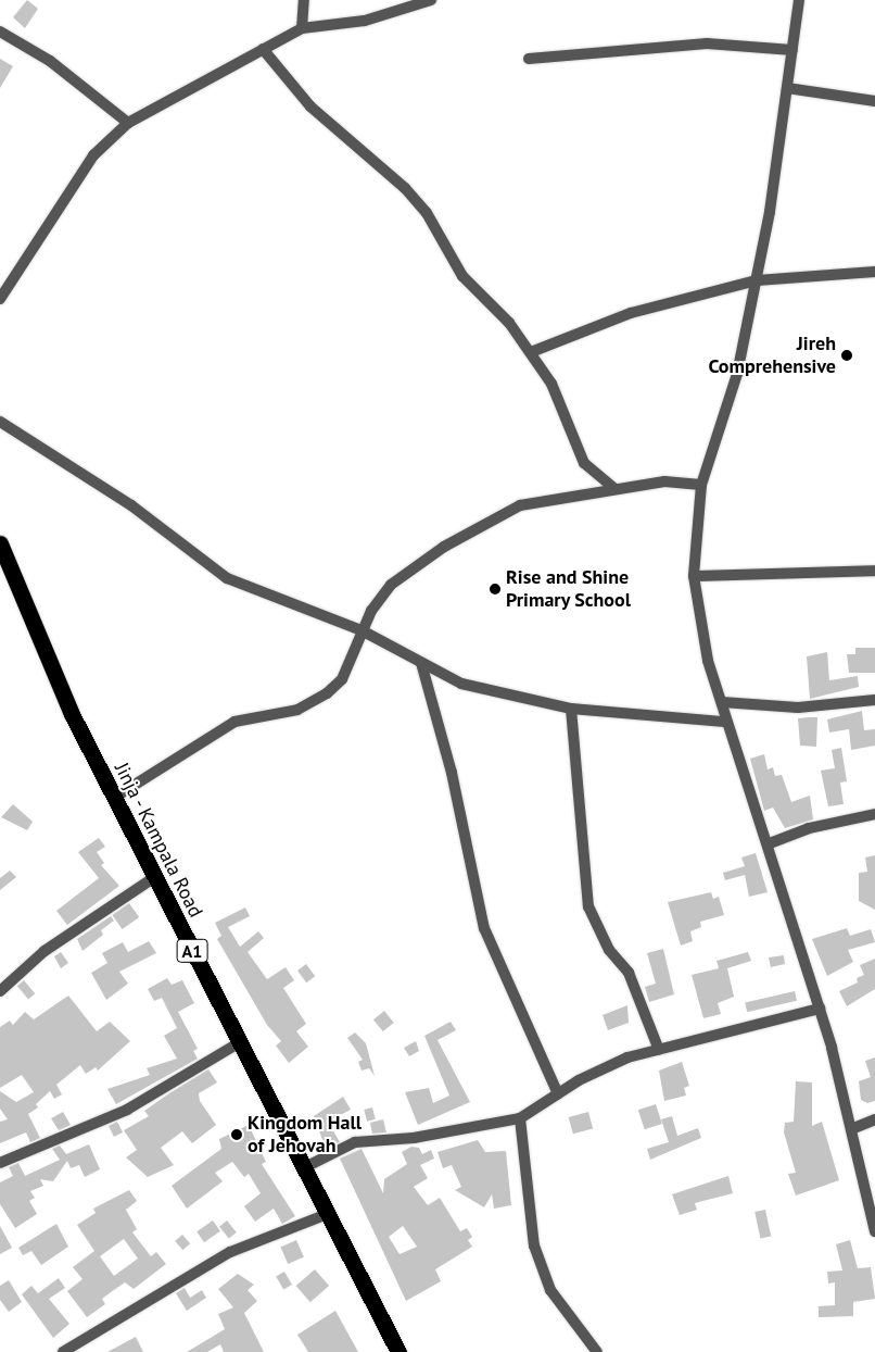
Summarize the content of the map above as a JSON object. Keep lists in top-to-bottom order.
{
  "streets": {
    "highway": ["Jinja - Kampala Road", "A1"]
  },
  "places": ["Jireh Comprehensive", "Rise and Shine Primary School", "Kingdom Hall of Jehovah"]
}
